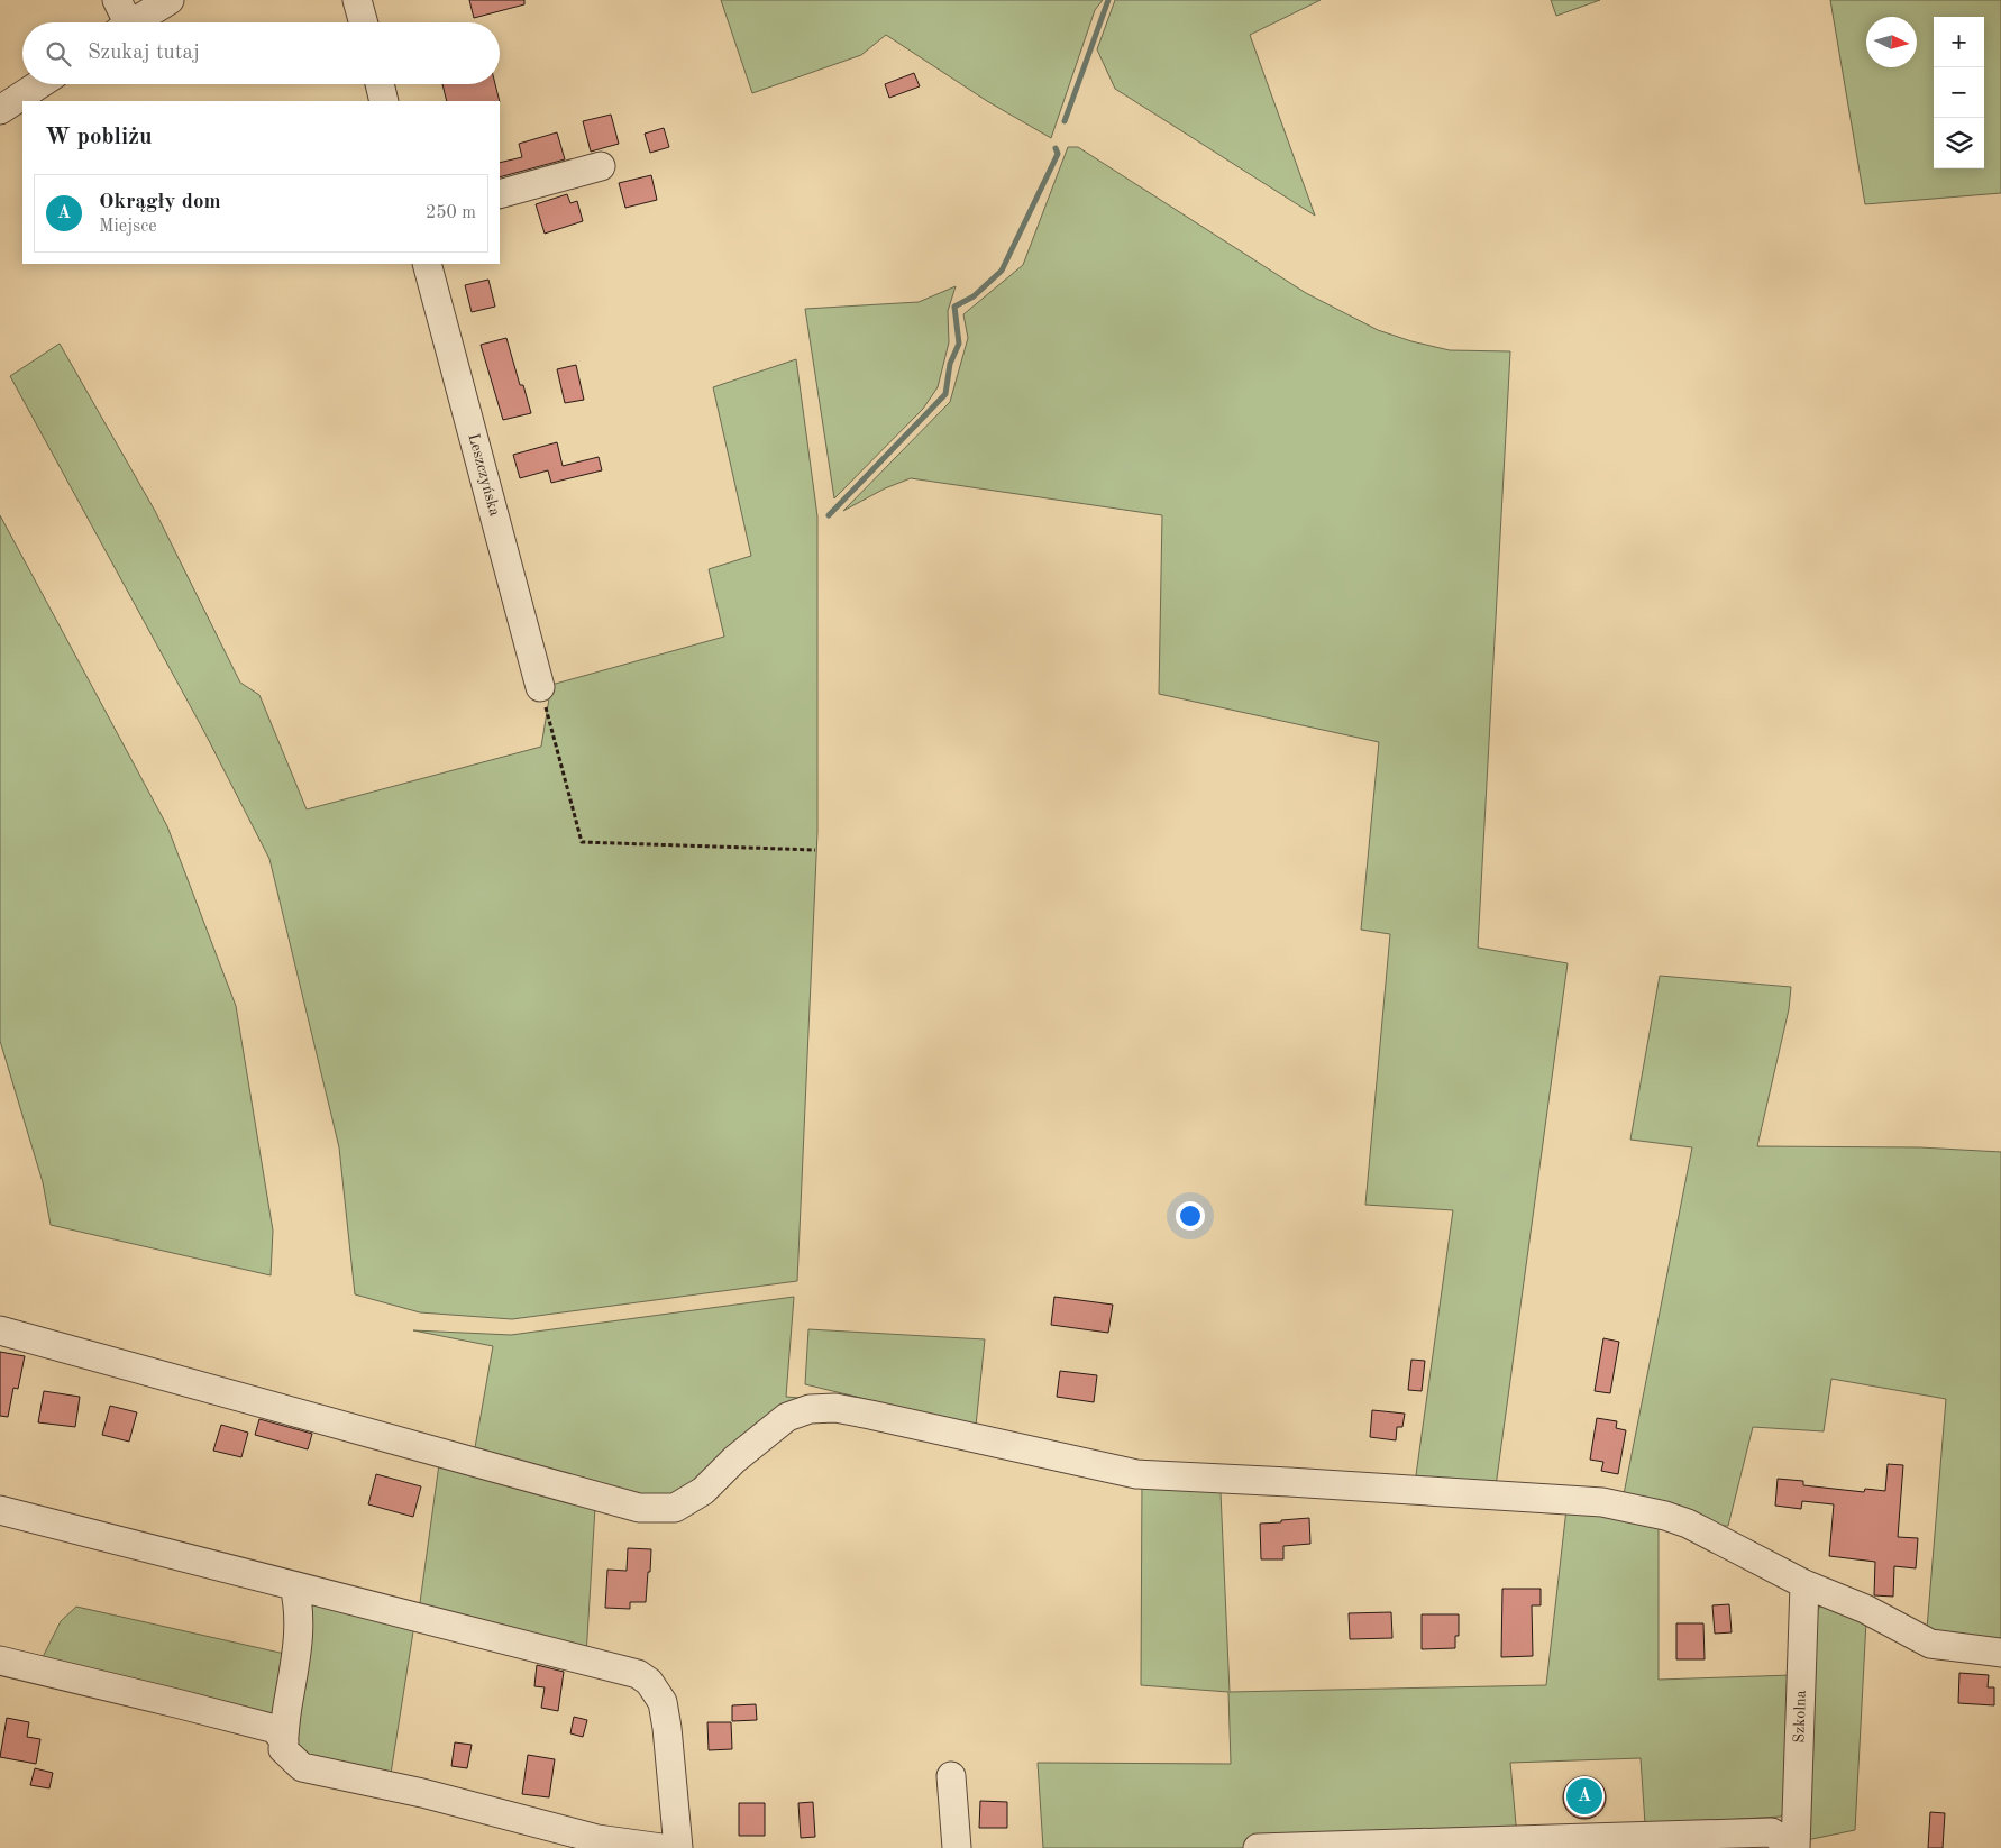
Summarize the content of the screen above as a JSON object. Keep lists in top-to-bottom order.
{
  "streets": {
    "street": ["Leszczyńska", "Szkolna"]
  },
  "north": "right",
  "page": {
    "map_buttons": ["+", "−"],
    "search": "Szukaj tutaj",
    "heading": "W pobliżu",
    "list": [
      {
        "mark": "A",
        "name": "Okrągły dom",
        "note": "Miejsce",
        "value": "250 m"
      }
    ],
    "pins": "A"
  }
}
